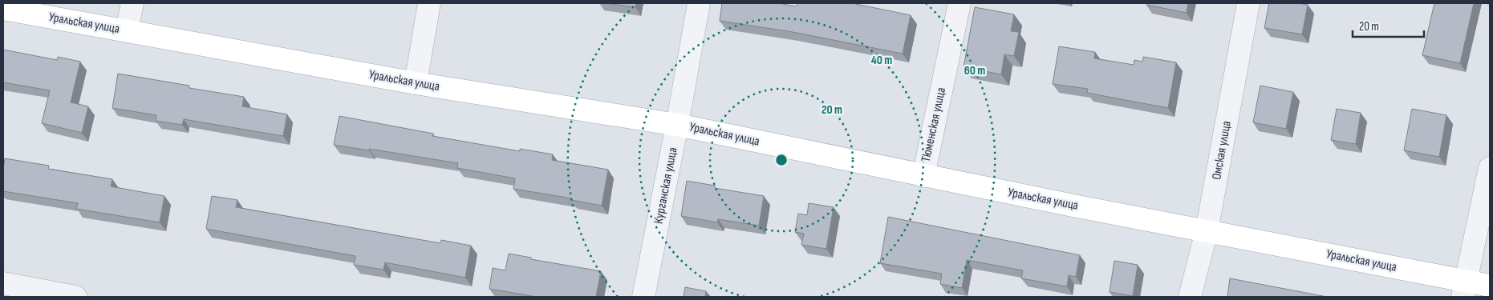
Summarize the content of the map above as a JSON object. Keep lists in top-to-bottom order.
{
  "streets": {
    "main road": ["Уральская улица"],
    "street": ["Тюменская улица", "Омская улица", "Курганская улица"]
  },
  "crossings": [
    ["Уральская улица", "Тюменская улица"],
    ["Уральская улица", "Омская улица"],
    ["Уральская улица", "Курганская улица"]
  ],
  "scale_bar": "20 m",
  "rings": ["40 m", "60 m", "20 m"]
}
